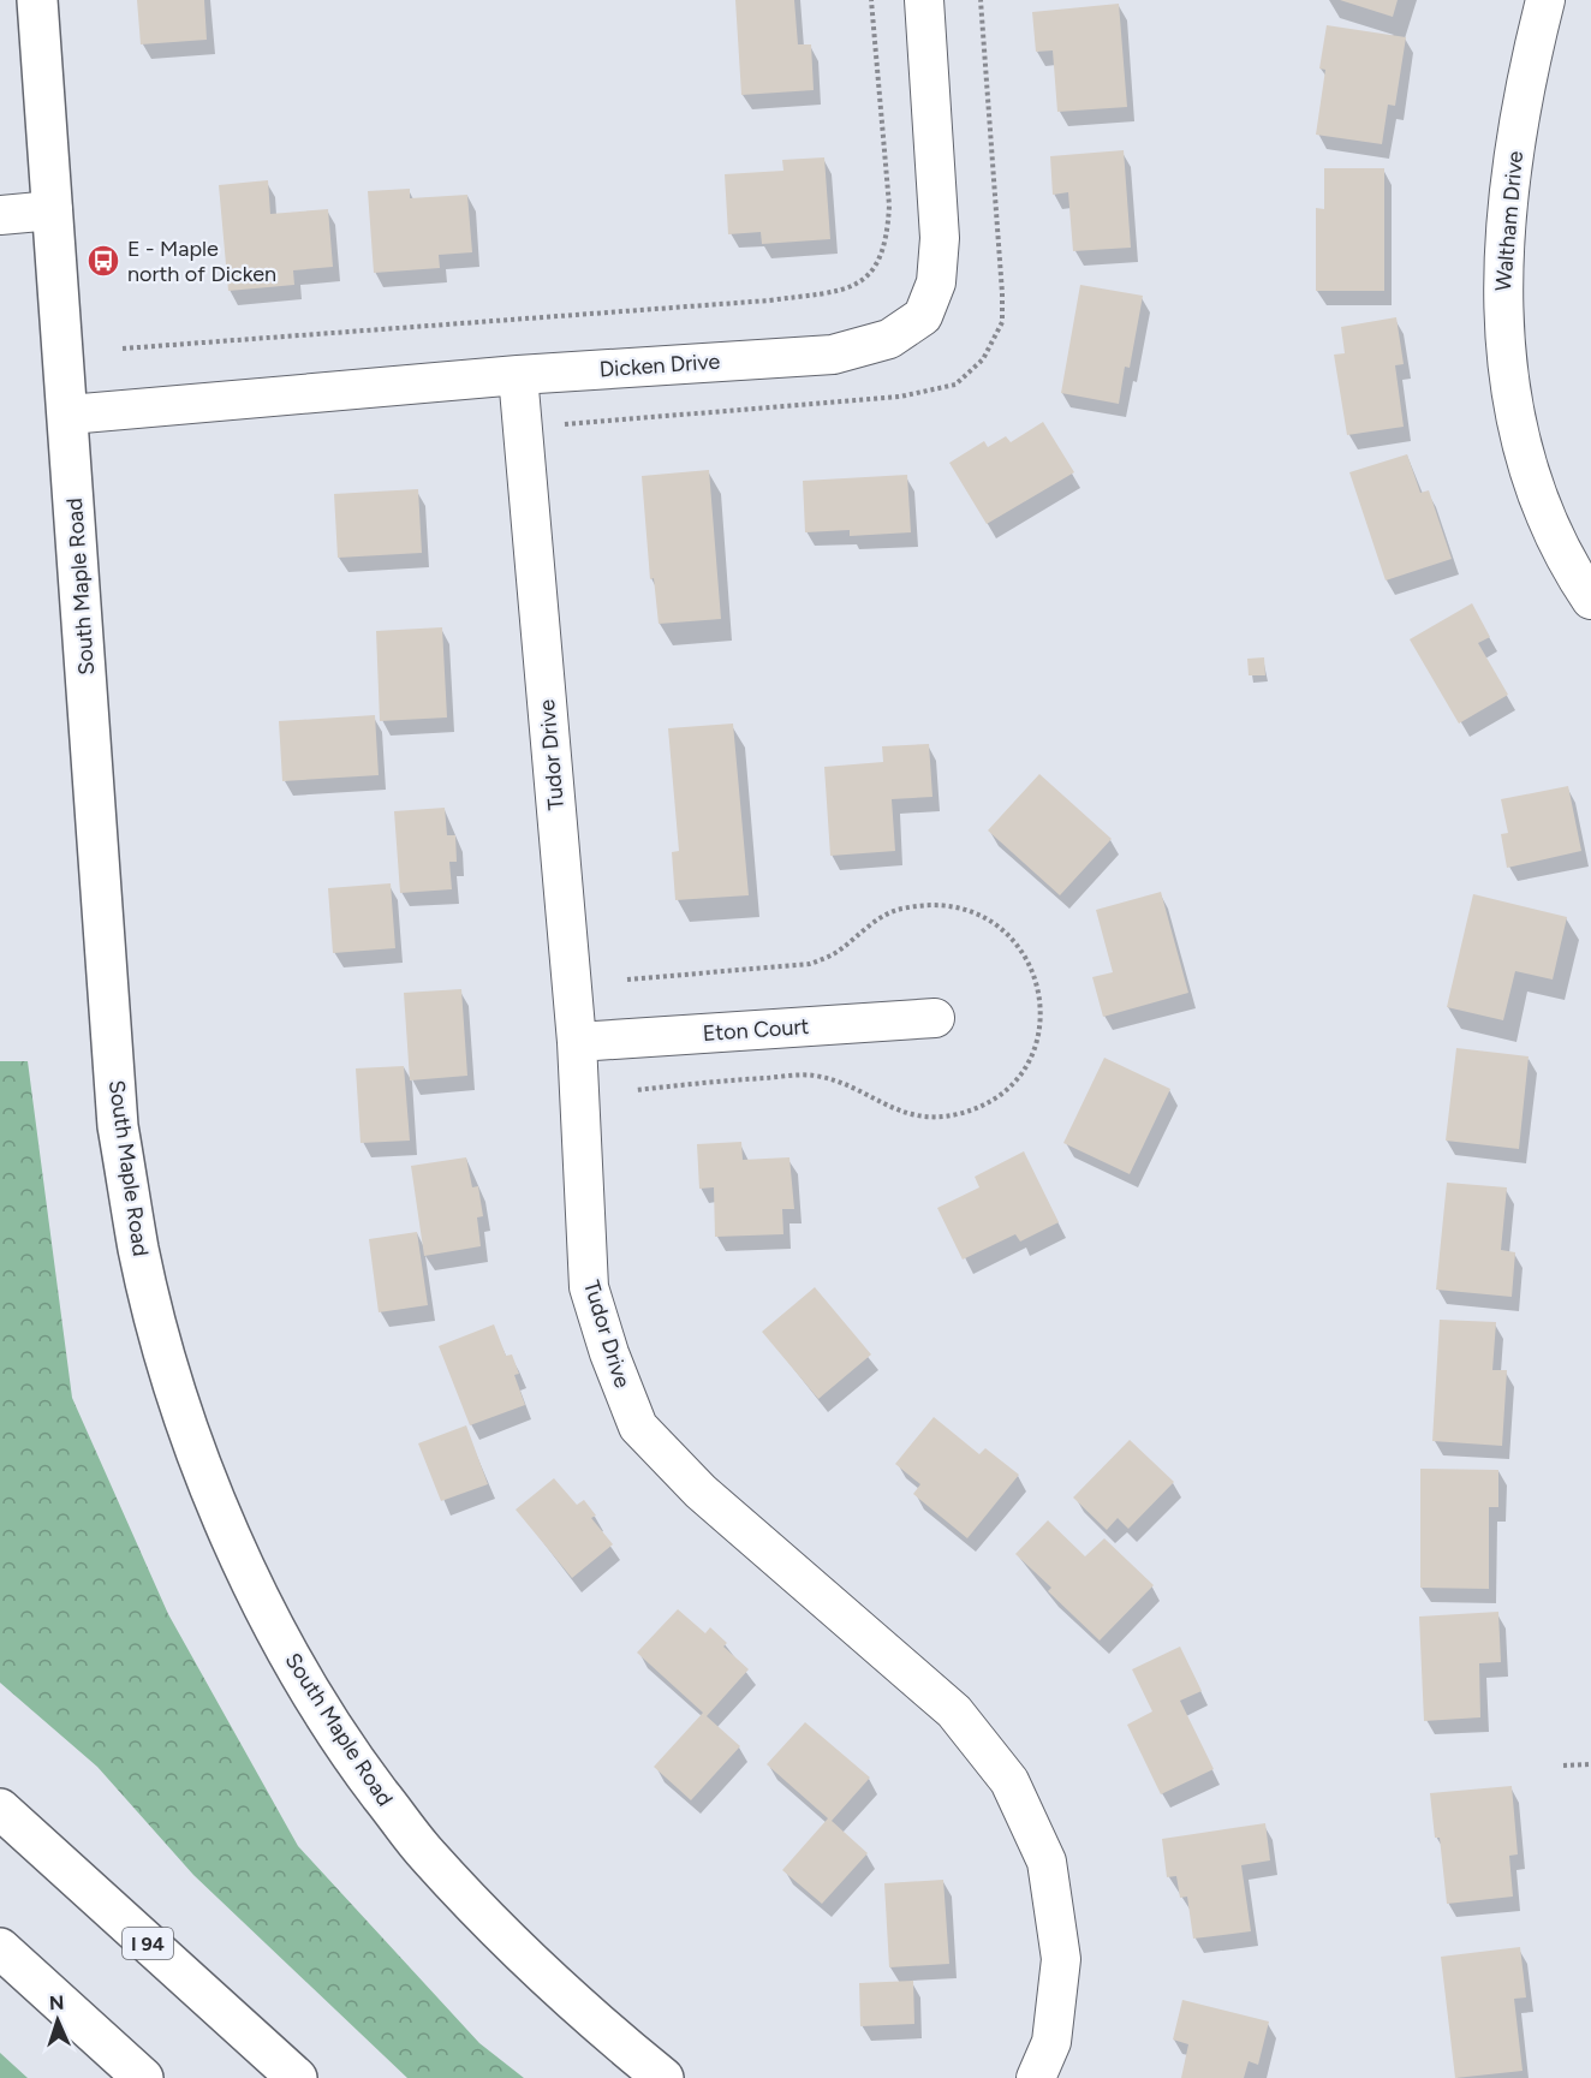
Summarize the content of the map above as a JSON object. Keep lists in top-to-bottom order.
{
  "streets": {
    "main road": ["South Maple Road", "I 94"],
    "street": [
      "Waltham Drive",
      "Dicken Drive",
      "Tudor Drive",
      "Eton Court"
    ]
  },
  "crossings": [
    ["Dicken Drive", "South Maple Road"],
    ["Dicken Drive", "Tudor Drive"],
    ["Tudor Drive", "Eton Court"]
  ],
  "places": {
    "bus stop": ["E - Maple north of Dicken"]
  },
  "north": "top"
}
